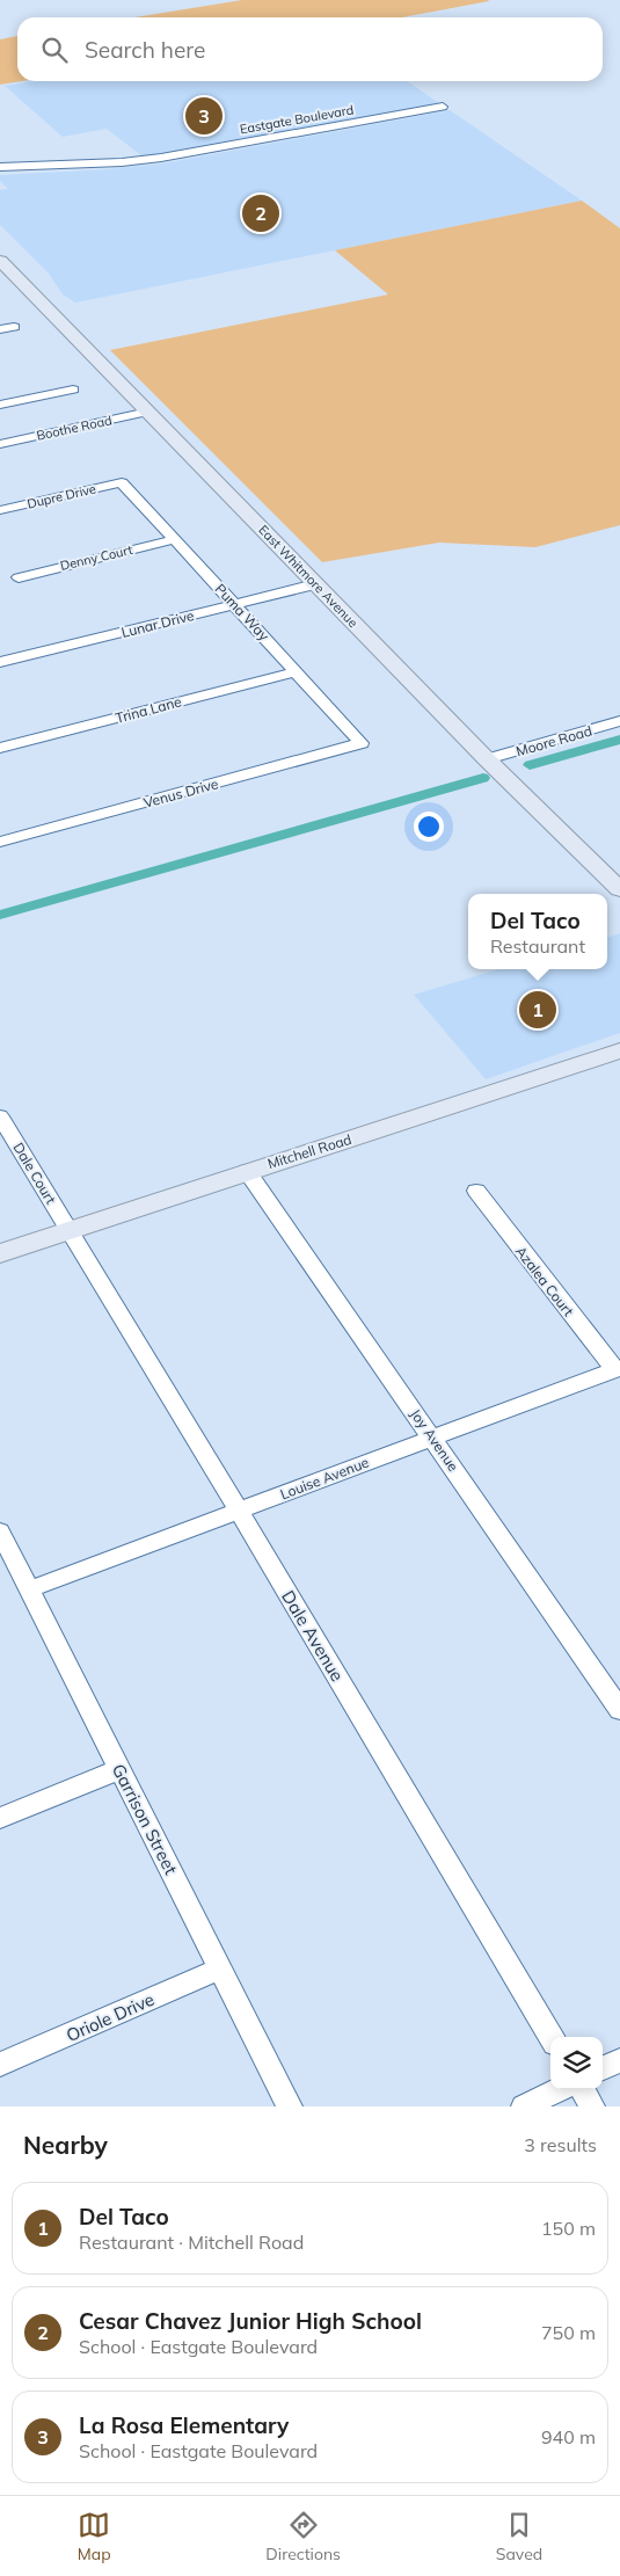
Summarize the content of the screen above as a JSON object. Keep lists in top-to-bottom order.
{
  "streets": {
    "main road": ["East Whitmore Avenue", "Mitchell Road"],
    "street": [
      "Eastgate Boulevard",
      "Boothe Road",
      "Dupre Drive",
      "Denny Court",
      "Puma Way",
      "Lunar Drive",
      "Trina Lane",
      "Moore Road",
      "Venus Drive",
      "Dale Court",
      "Azalea Court",
      "Joy Avenue",
      "Louise Avenue",
      "Dale Avenue",
      "Garrison Street",
      "Oriole Drive"
    ]
  },
  "crossings": [
    ["Boothe Road", "East Whitmore Avenue"],
    ["Dupre Drive", "Puma Way"],
    ["Denny Court", "Puma Way"],
    ["East Whitmore Avenue", "Lunar Drive"],
    ["East Whitmore Avenue", "Moore Road"],
    ["Puma Way", "Lunar Drive"],
    ["Puma Way", "Trina Lane"],
    ["Puma Way", "Venus Drive"],
    ["Mitchell Road", "Dale Court"],
    ["Mitchell Road", "Joy Avenue"],
    ["Mitchell Road", "Dale Avenue"],
    ["Dale Court", "Dale Avenue"],
    ["Azalea Court", "Louise Avenue"],
    ["Joy Avenue", "Louise Avenue"],
    ["Louise Avenue", "Dale Avenue"],
    ["Louise Avenue", "Garrison Street"],
    ["Garrison Street", "Oriole Drive"]
  ],
  "page": {
    "search": "Search here",
    "pins": ["3", "2", "1"],
    "popup": ["Del Taco", "Restaurant"],
    "heading": ["Nearby", "3 results"],
    "list": [
      {
        "mark": "1",
        "name": "Del Taco",
        "note": "Restaurant · Mitchell Road",
        "value": "150 m"
      },
      {
        "mark": "2",
        "name": "Cesar Chavez Junior High School",
        "note": "School · Eastgate Boulevard",
        "value": "750 m"
      },
      {
        "mark": "3",
        "name": "La Rosa Elementary",
        "note": "School · Eastgate Boulevard",
        "value": "940 m"
      }
    ],
    "nav": ["Map", "Directions", "Saved"]
  }
}
